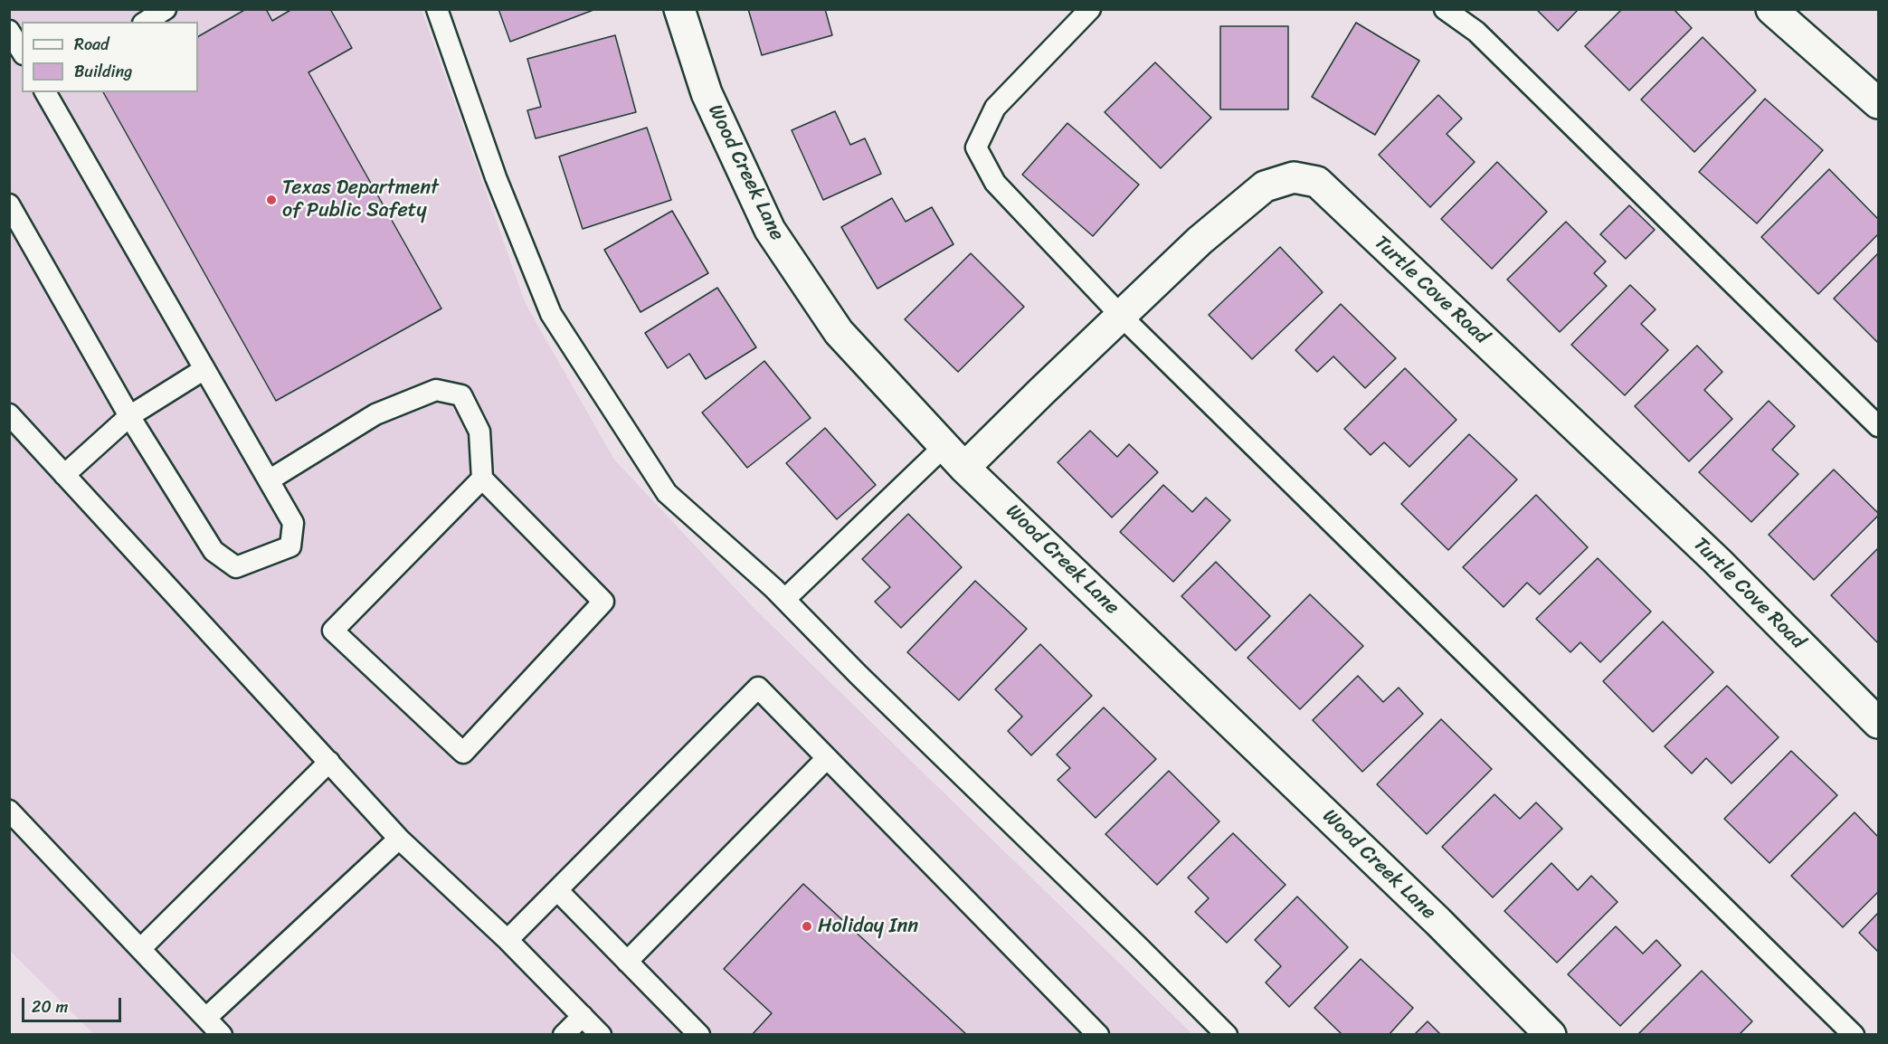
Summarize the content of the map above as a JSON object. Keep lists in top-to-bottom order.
{
  "streets": {
    "street": ["Wood Creek Lane", "Turtle Cove Road"]
  },
  "crossings": [
    ["Wood Creek Lane", "Turtle Cove Road"]
  ],
  "places": ["Texas Department of Public Safety", "Holiday Inn"],
  "legend": ["Road", "Building"],
  "scale_bar": "20 m"
}
